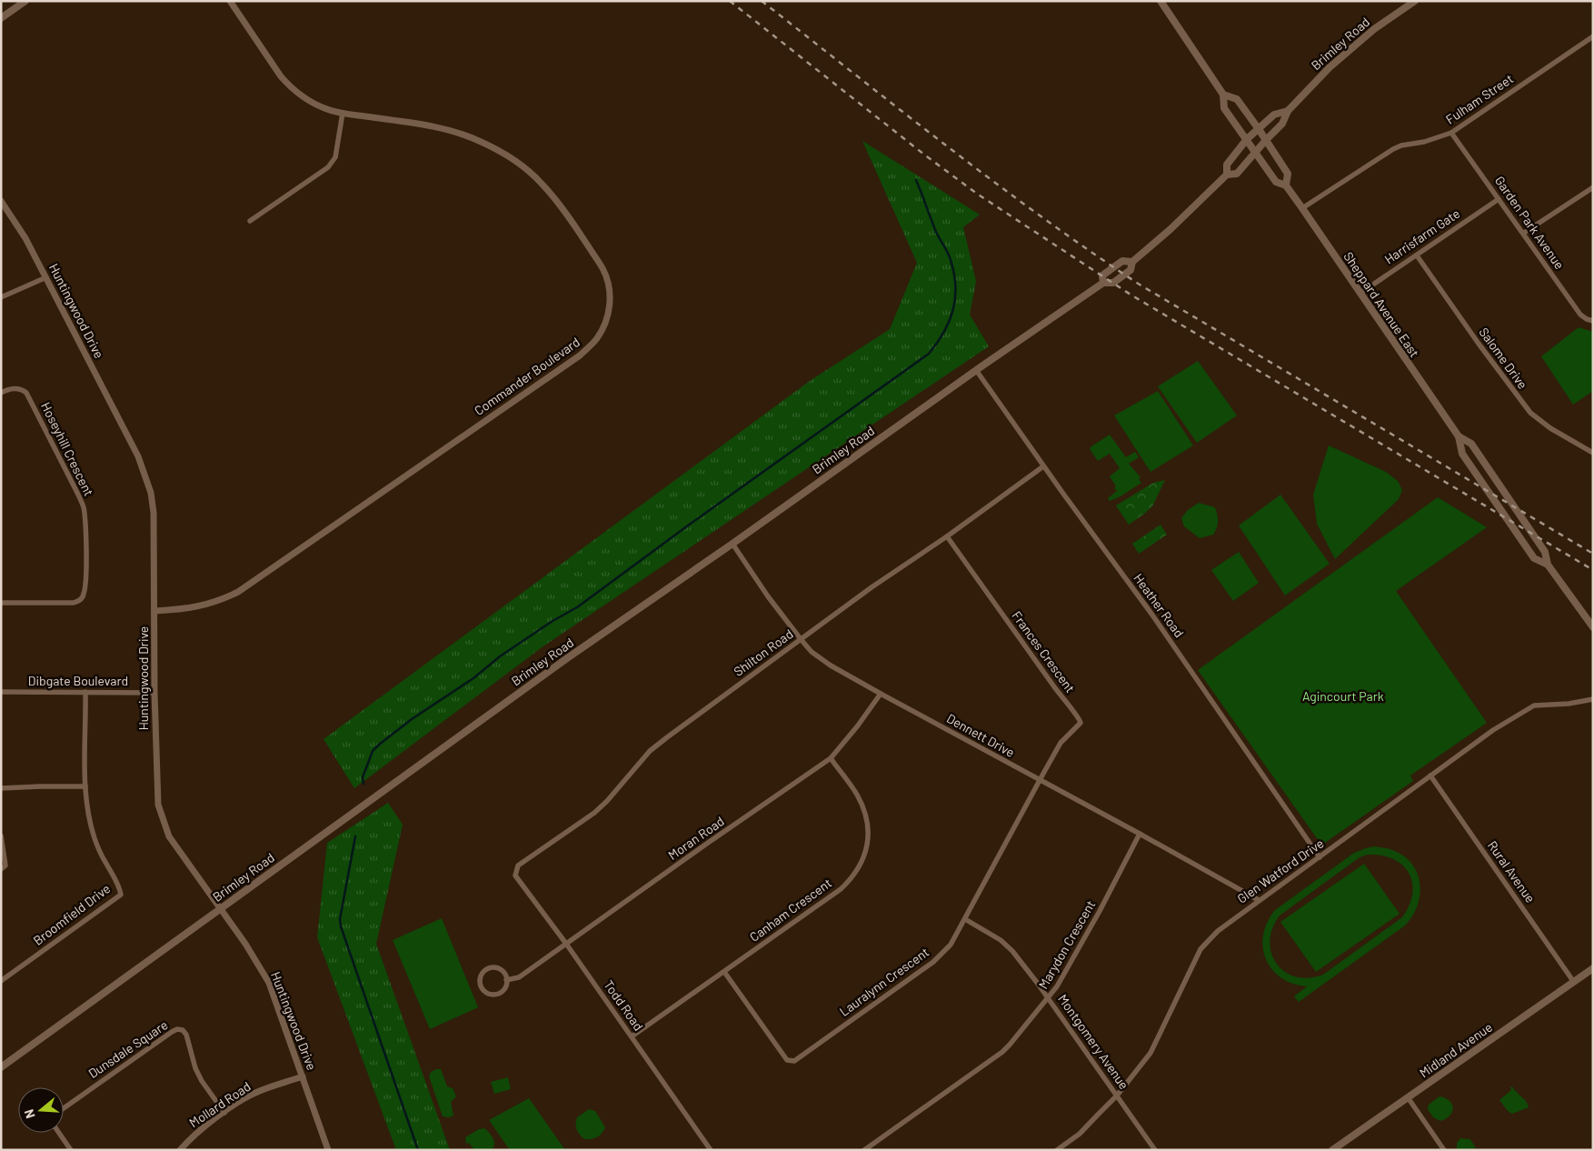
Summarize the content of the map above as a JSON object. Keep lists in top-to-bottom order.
{
  "streets": {
    "main road": ["Brimley Road", "Sheppard Avenue East", "Midland Avenue"],
    "street": [
      "Fulham Street",
      "Garden Park Avenue",
      "Harrisfarm Gate",
      "Huntingwood Drive",
      "Salome Drive",
      "Commander Boulevard",
      "Hoseyhill Crescent",
      "Heather Road",
      "Frances Crescent",
      "Shilton Road",
      "Dibgate Boulevard",
      "Dennett Drive",
      "Moran Road",
      "Glen Watford Drive",
      "Rural Avenue",
      "Canham Crescent",
      "Broomfield Drive",
      "Marydon Crescent",
      "Lauralynn Crescent",
      "Todd Road",
      "Montgomery Avenue",
      "Dunsdale Square",
      "Mollard Road"
    ]
  },
  "crossings": [
    ["Brimley Road", "Sheppard Avenue East"],
    ["Brimley Road", "Huntingwood Drive"],
    ["Brimley Road", "Heather Road"],
    ["Brimley Road", "Dennett Drive"],
    ["Fulham Street", "Garden Park Avenue"],
    ["Fulham Street", "Sheppard Avenue East"],
    ["Garden Park Avenue", "Harrisfarm Gate"],
    ["Harrisfarm Gate", "Sheppard Avenue East"],
    ["Harrisfarm Gate", "Salome Drive"],
    ["Huntingwood Drive", "Commander Boulevard"],
    ["Huntingwood Drive", "Dibgate Boulevard"],
    ["Huntingwood Drive", "Mollard Road"],
    ["Heather Road", "Shilton Road"],
    ["Heather Road", "Glen Watford Drive"],
    ["Frances Crescent", "Shilton Road"],
    ["Frances Crescent", "Dennett Drive"],
    ["Frances Crescent", "Lauralynn Crescent"],
    ["Shilton Road", "Dennett Drive"],
    ["Shilton Road", "Todd Road"],
    ["Dibgate Boulevard", "Broomfield Drive"],
    ["Dennett Drive", "Moran Road"],
    ["Dennett Drive", "Glen Watford Drive"],
    ["Dennett Drive", "Marydon Crescent"],
    ["Dennett Drive", "Lauralynn Crescent"],
    ["Moran Road", "Canham Crescent"],
    ["Moran Road", "Todd Road"],
    ["Glen Watford Drive", "Rural Avenue"],
    ["Glen Watford Drive", "Montgomery Avenue"],
    ["Rural Avenue", "Midland Avenue"],
    ["Canham Crescent", "Lauralynn Crescent"],
    ["Canham Crescent", "Todd Road"],
    ["Marydon Crescent", "Montgomery Avenue"],
    ["Lauralynn Crescent", "Montgomery Avenue"],
    ["Dunsdale Square", "Mollard Road"]
  ],
  "parks": ["Agincourt Park"],
  "north": "left"
}
